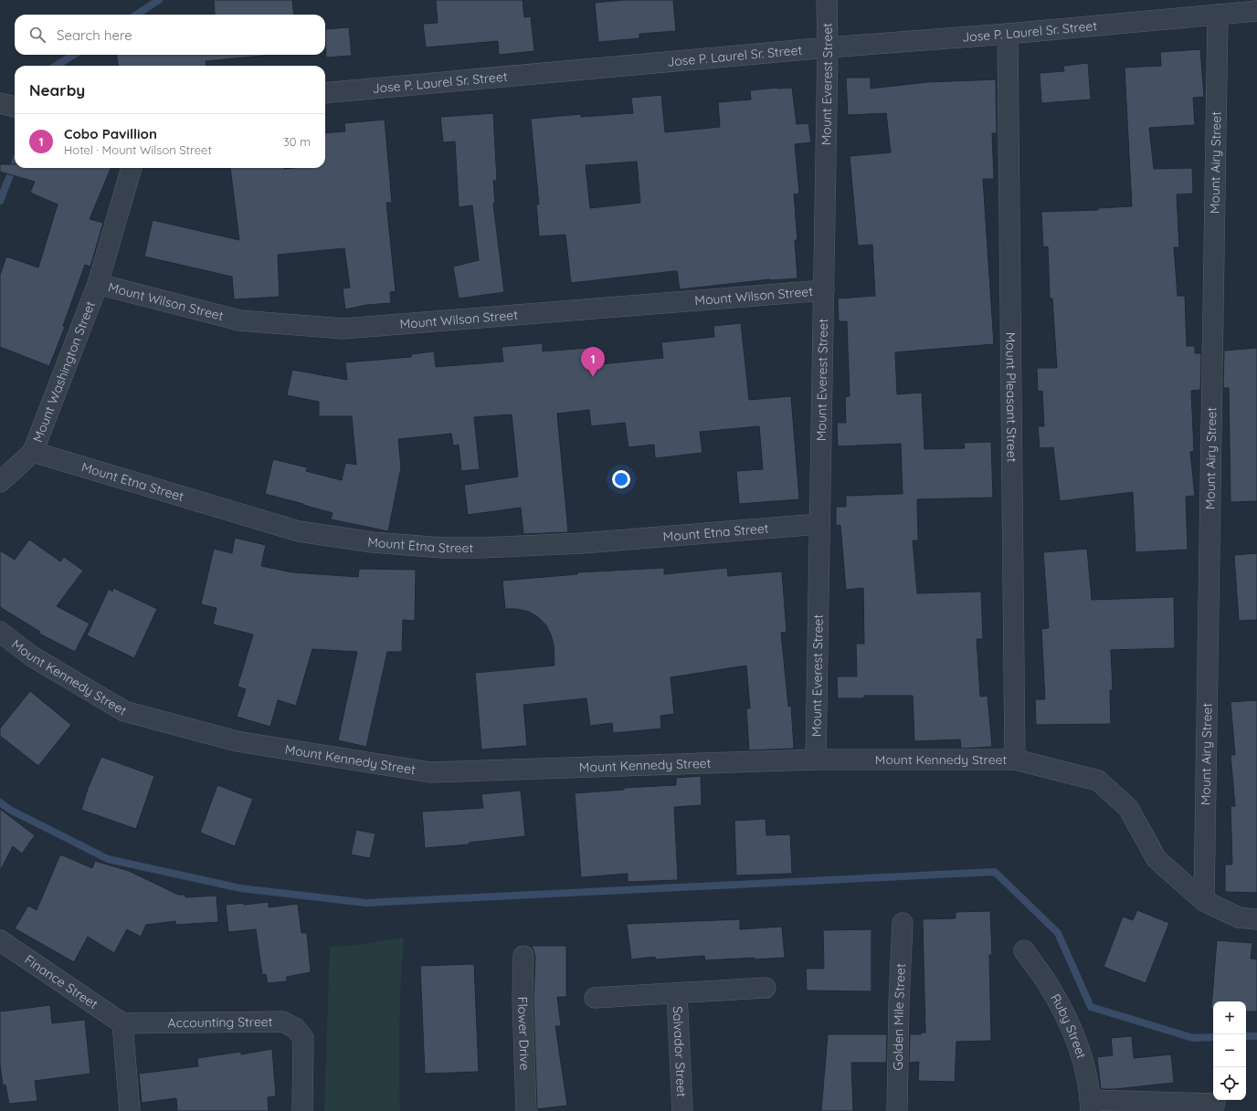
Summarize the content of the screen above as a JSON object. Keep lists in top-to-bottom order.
{
  "streets": {
    "street": [
      "Jose P. Laurel Sr. Street",
      "Mount Everest Street",
      "Mount Airy Street",
      "Mount Wilson Street",
      "Mount Washington Street",
      "Mount Pleasant Street",
      "Mount Etna Street",
      "Mount Kennedy Street",
      "Finance Street",
      "Golden Mile Street",
      "Accounting Street",
      "Ruby Street",
      "Flower Drive",
      "Salvador Street"
    ]
  },
  "crossings": [
    ["Jose P. Laurel Sr. Street", "Mount Everest Street"],
    ["Jose P. Laurel Sr. Street", "Mount Airy Street"],
    ["Jose P. Laurel Sr. Street", "Mount Pleasant Street"],
    ["Mount Everest Street", "Mount Wilson Street"],
    ["Mount Everest Street", "Mount Etna Street"],
    ["Mount Everest Street", "Mount Kennedy Street"],
    ["Mount Airy Street", "Mount Kennedy Street"],
    ["Mount Wilson Street", "Mount Washington Street"],
    ["Mount Washington Street", "Mount Etna Street"],
    ["Mount Pleasant Street", "Mount Kennedy Street"],
    ["Finance Street", "Accounting Street"]
  ],
  "page": {
    "search": "Search here",
    "heading": "Nearby",
    "list": [
      {
        "mark": "1",
        "name": "Cobo Pavillion",
        "note": "Hotel · Mount Wilson Street",
        "value": "30 m"
      }
    ],
    "pins": "1",
    "map_buttons": ["+", "−"]
  }
}
